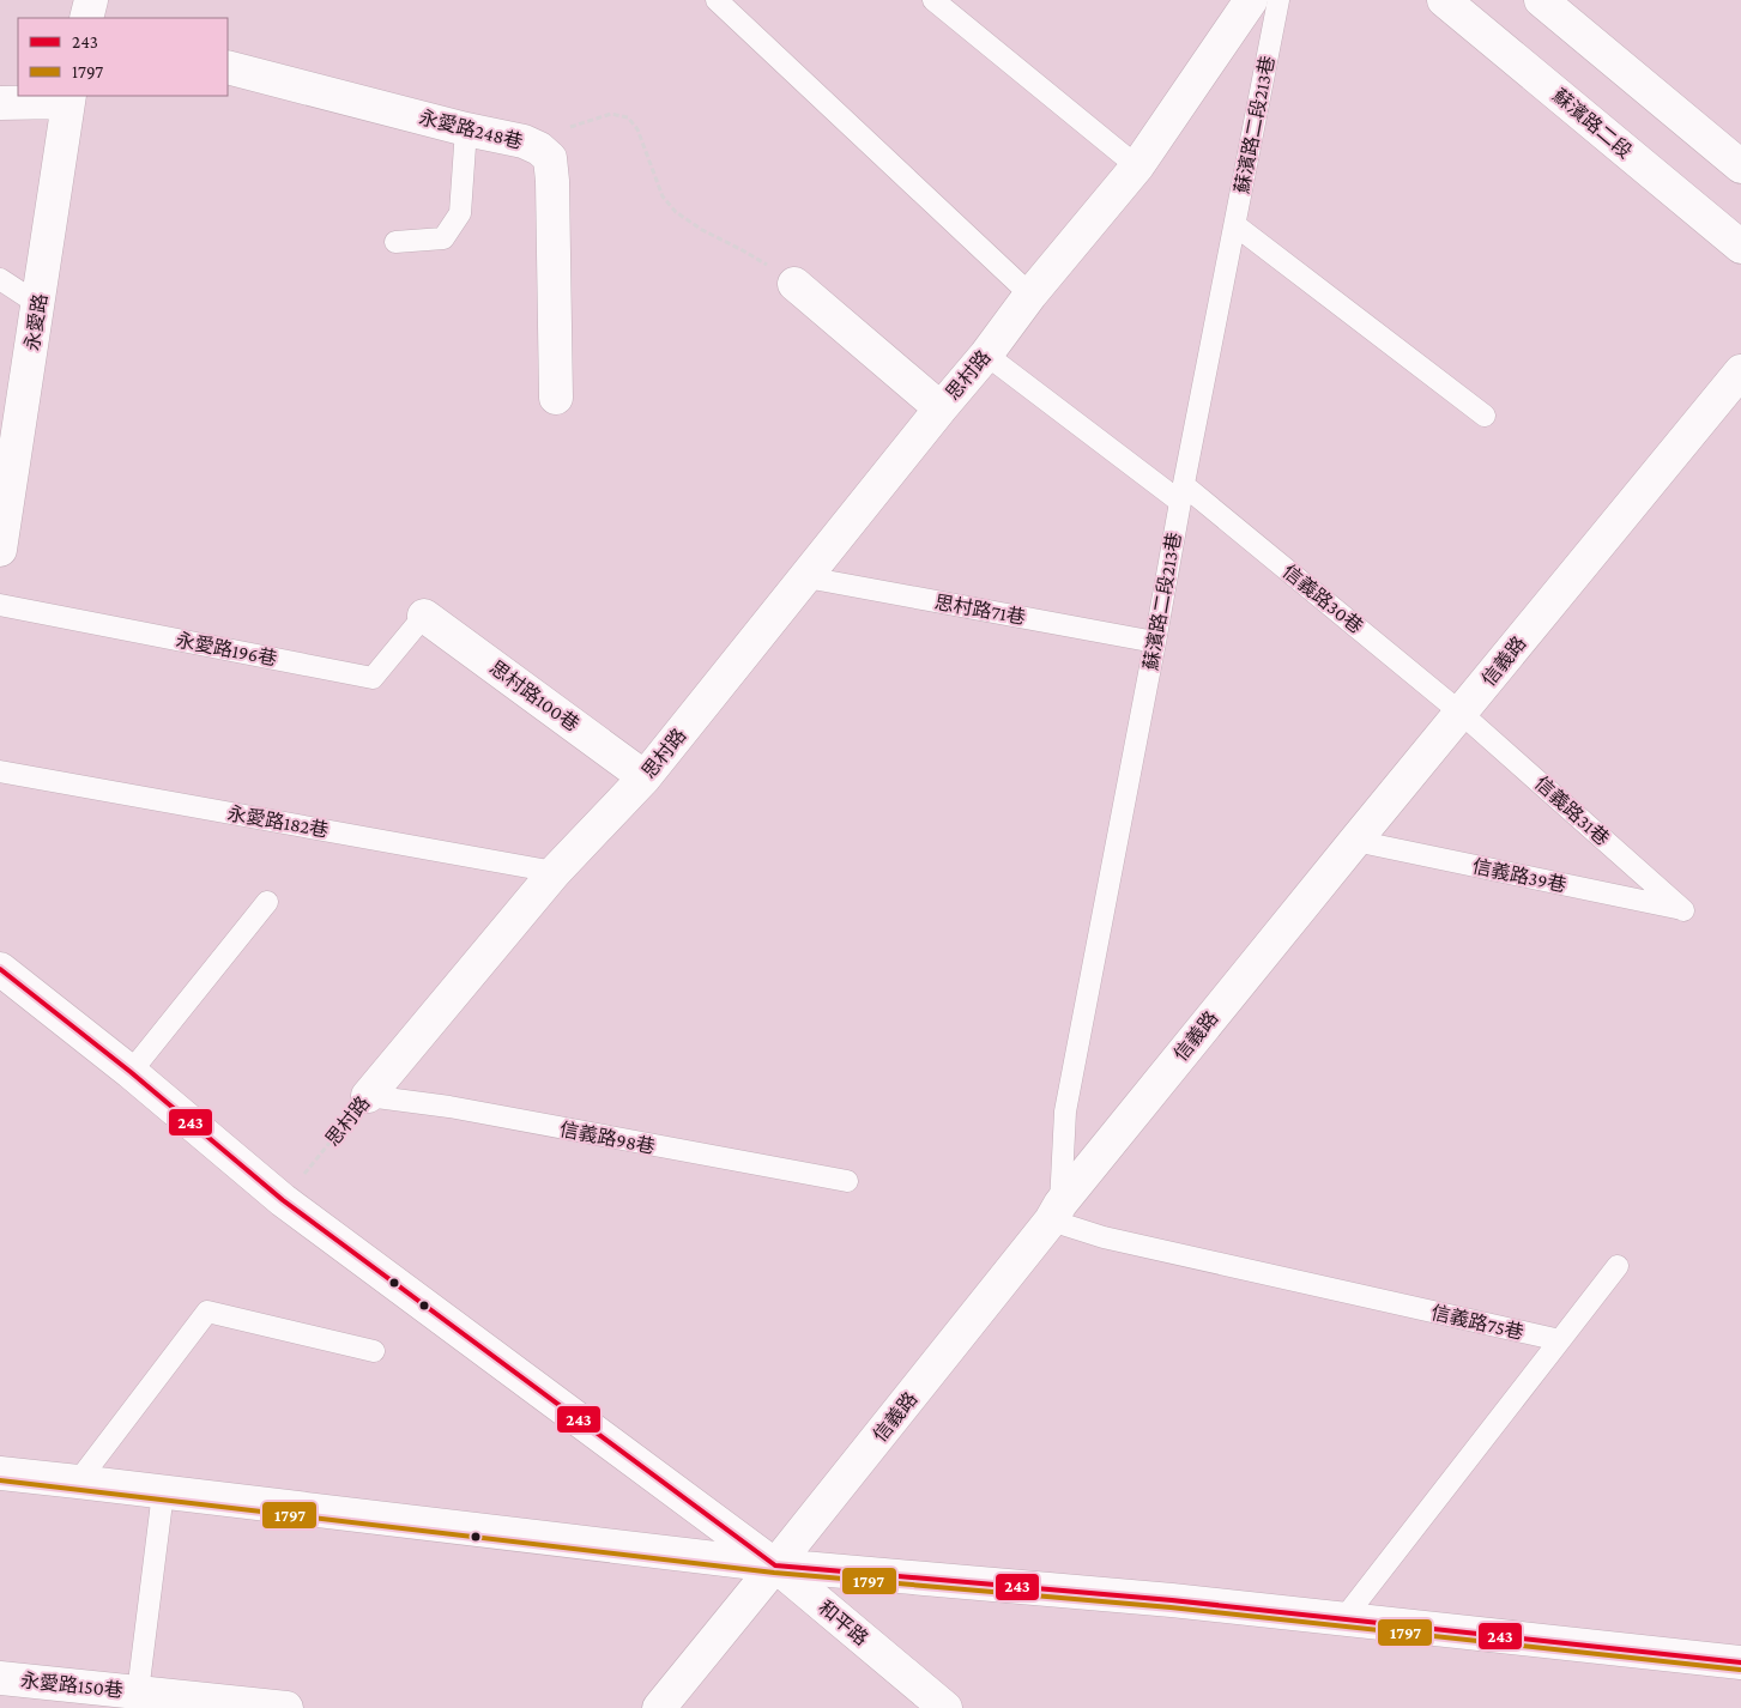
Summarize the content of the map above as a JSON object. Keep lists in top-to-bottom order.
{
  "streets": {
    "street": [
      "蘇濱路二段",
      "永愛路248巷",
      "永愛路",
      "思村路",
      "信義路",
      "思村路100巷",
      "和平路",
      "永愛路150巷"
    ],
    "lane": [
      "蘇濱路二段213巷",
      "信義路30巷",
      "思村路71巷",
      "永愛路196巷",
      "信義路31巷",
      "永愛路182巷",
      "信義路39巷",
      "信義路98巷",
      "信義路75巷"
    ]
  },
  "crossings": [
    ["蘇濱路二段213巷", "信義路30巷"],
    ["蘇濱路二段213巷", "思村路71巷"],
    ["蘇濱路二段213巷", "信義路"],
    ["蘇濱路二段213巷", "信義路75巷"],
    ["思村路", "信義路30巷"],
    ["思村路", "思村路71巷"],
    ["思村路", "思村路100巷"],
    ["思村路", "永愛路182巷"],
    ["思村路", "信義路98巷"],
    ["思村路", "和平路"],
    ["信義路30巷", "信義路"],
    ["信義路30巷", "信義路31巷"],
    ["永愛路196巷", "思村路100巷"],
    ["信義路", "信義路31巷"],
    ["信義路", "信義路39巷"],
    ["信義路", "信義路75巷"],
    ["信義路", "和平路"],
    ["信義路31巷", "信義路39巷"]
  ],
  "lines": ["transit line 243", "transit line 1797"],
  "legend": ["243", "1797"]
}
